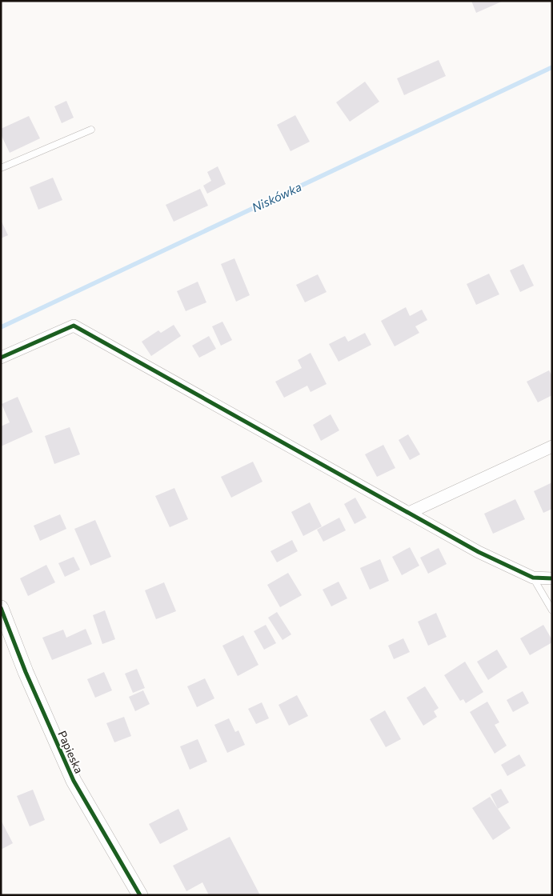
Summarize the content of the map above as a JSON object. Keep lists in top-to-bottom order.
{
  "streets": {
    "street": ["Papieska"]
  },
  "water": ["Niskówka"]
}
